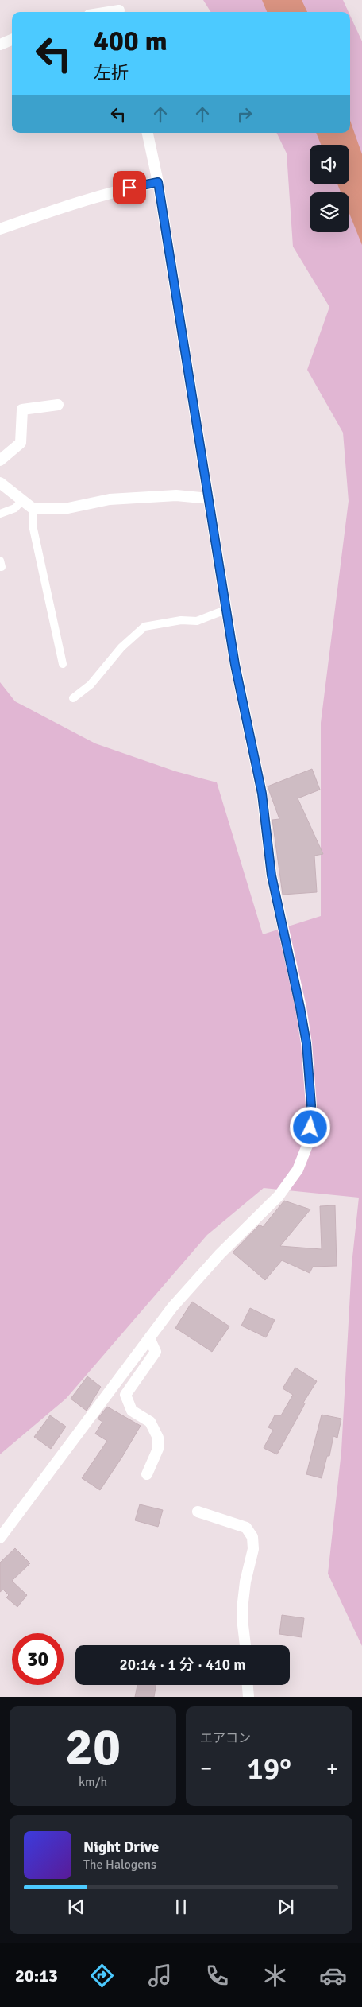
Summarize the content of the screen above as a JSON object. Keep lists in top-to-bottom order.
{
  "page": {
    "turn": ["400 m", "左折"],
    "limit": "30",
    "trip": "20:14 · 1 分 · 410 m",
    "tile": [
      ["20", "km/h"],
      "エアコン"
    ],
    "heat": ["−", "19°", "+"],
    "song": ["Night Drive", "The Halogens"],
    "tabs": "20:13"
  }
}
